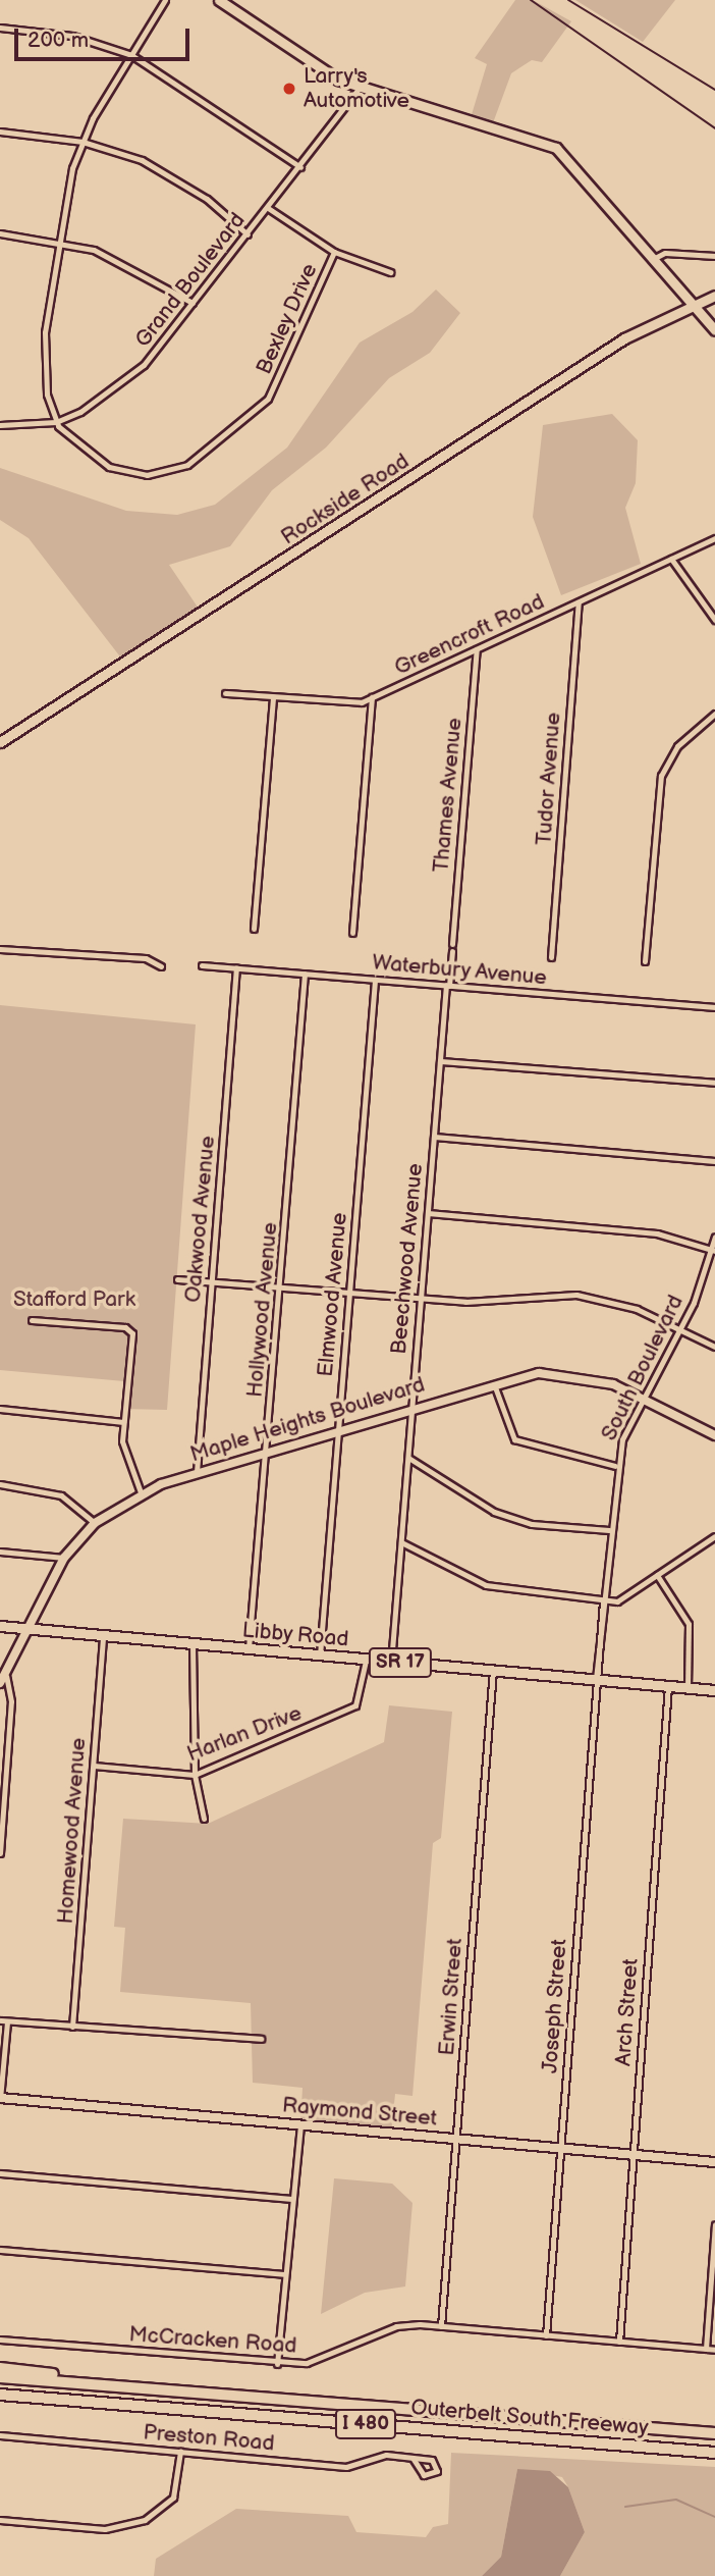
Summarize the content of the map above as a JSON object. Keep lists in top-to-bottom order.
{
  "streets": {
    "highway": ["Outerbelt South Freeway", "I 480"],
    "main road": ["Rockside Road", "Libby Road", "SR 17"],
    "street": [
      "Grand Boulevard",
      "Bexley Drive",
      "Greencroft Road",
      "Tudor Avenue",
      "Thames Avenue",
      "Waterbury Avenue",
      "Oakwood Avenue",
      "Beechwood Avenue",
      "Elmwood Avenue",
      "Hollywood Avenue",
      "South Boulevard",
      "Maple Heights Boulevard",
      "Harlan Drive",
      "Homewood Avenue",
      "Erwin Street",
      "Joseph Street",
      "Arch Street",
      "Raymond Street",
      "McCracken Road",
      "Preston Road"
    ]
  },
  "crossings": [
    ["Grand Boulevard", "Bexley Drive"],
    ["Greencroft Road", "Tudor Avenue"],
    ["Greencroft Road", "Thames Avenue"],
    ["Thames Avenue", "Beechwood Avenue"],
    ["Waterbury Avenue", "Oakwood Avenue"],
    ["Waterbury Avenue", "Beechwood Avenue"],
    ["Waterbury Avenue", "Elmwood Avenue"],
    ["Waterbury Avenue", "Hollywood Avenue"],
    ["Oakwood Avenue", "Maple Heights Boulevard"],
    ["Beechwood Avenue", "Maple Heights Boulevard"],
    ["Beechwood Avenue", "Libby Road"],
    ["Elmwood Avenue", "Maple Heights Boulevard"],
    ["Elmwood Avenue", "Libby Road"],
    ["Hollywood Avenue", "Maple Heights Boulevard"],
    ["Hollywood Avenue", "Libby Road"],
    ["South Boulevard", "Maple Heights Boulevard"],
    ["South Boulevard", "Libby Road"],
    ["South Boulevard", "Joseph Street"],
    ["Maple Heights Boulevard", "Libby Road"],
    ["Libby Road", "Harlan Drive"],
    ["Libby Road", "Homewood Avenue"],
    ["Libby Road", "Erwin Street"],
    ["Libby Road", "Joseph Street"],
    ["Libby Road", "Arch Street"],
    ["Harlan Drive", "Homewood Avenue"],
    ["Erwin Street", "Raymond Street"],
    ["Erwin Street", "McCracken Road"],
    ["Joseph Street", "Raymond Street"],
    ["Joseph Street", "McCracken Road"],
    ["Arch Street", "Raymond Street"],
    ["Arch Street", "McCracken Road"]
  ],
  "parks": ["Stafford Park"],
  "places": ["Larry's Automotive"],
  "scale_bar": "200 m"
}
